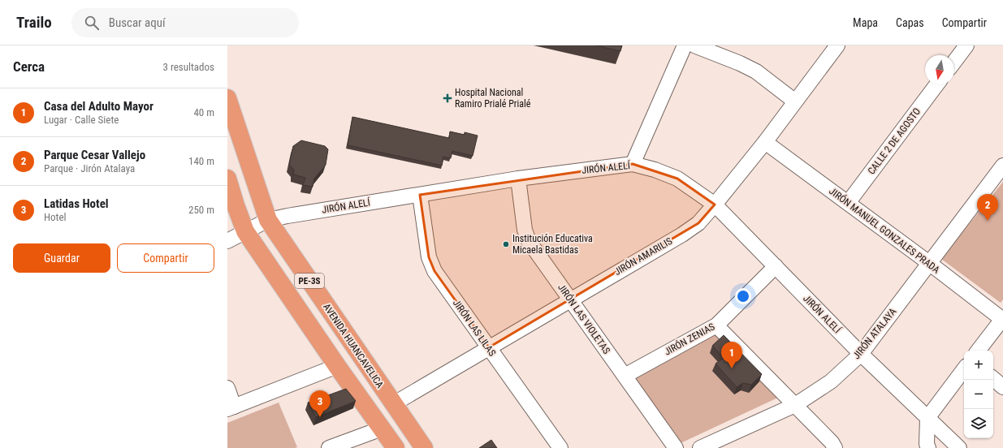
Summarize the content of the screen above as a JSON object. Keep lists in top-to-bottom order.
{
  "streets": {
    "highway": ["PE-3S", "AVENIDA HUANCAVELICA"],
    "street": [
      "CALLE 2 DE AGOSTO",
      "JIRÓN ALELÍ",
      "JIRÓN MANUEL GONZALES PRADA",
      "JIRÓN AMARILIS",
      "JIRÓN LAS VIOLETAS",
      "JIRÓN LAS LILAS",
      "JIRÓN ATALAYA",
      "JIRÓN ZENIAS"
    ]
  },
  "crossings": [
    ["CALLE 2 DE AGOSTO", "JIRÓN MANUEL GONZALES PRADA"],
    ["JIRÓN ALELÍ", "JIRÓN AMARILIS"],
    ["JIRÓN ALELÍ", "PE-3S"],
    ["JIRÓN ALELÍ", "JIRÓN LAS VIOLETAS"],
    ["JIRÓN ALELÍ", "JIRÓN LAS LILAS"],
    ["JIRÓN ALELÍ", "JIRÓN ATALAYA"],
    ["JIRÓN ALELÍ", "JIRÓN ZENIAS"],
    ["JIRÓN ALELÍ", "AVENIDA HUANCAVELICA"],
    ["JIRÓN MANUEL GONZALES PRADA", "JIRÓN AMARILIS"],
    ["JIRÓN MANUEL GONZALES PRADA", "JIRÓN ATALAYA"],
    ["JIRÓN AMARILIS", "JIRÓN LAS VIOLETAS"],
    ["JIRÓN AMARILIS", "JIRÓN LAS LILAS"],
    ["JIRÓN AMARILIS", "AVENIDA HUANCAVELICA"],
    ["JIRÓN LAS VIOLETAS", "JIRÓN ZENIAS"]
  ],
  "places": {
    "health": ["Hospital Nacional Ramiro Prialé Prialé"],
    "other": ["Institución Educativa Micaela Bastidas"]
  },
  "north": "bottom",
  "page": {
    "header": "Trailo",
    "search": "Buscar aquí",
    "nav": ["Mapa", "Capas", "Compartir"],
    "heading": ["Cerca", "3 resultados"],
    "list": [
      {
        "mark": "1",
        "name": "Casa del Adulto Mayor",
        "note": "Lugar · Calle Siete",
        "value": "40 m"
      },
      {
        "mark": "2",
        "name": "Parque Cesar Vallejo",
        "note": "Parque · Jirón Atalaya",
        "value": "140 m"
      },
      {
        "mark": "3",
        "name": "Latidas Hotel",
        "note": "Hotel",
        "value": "250 m"
      }
    ],
    "pins": ["2", "1", "3"],
    "buttons": ["Guardar", "Compartir"],
    "map_buttons": ["+", "−"]
  }
}
